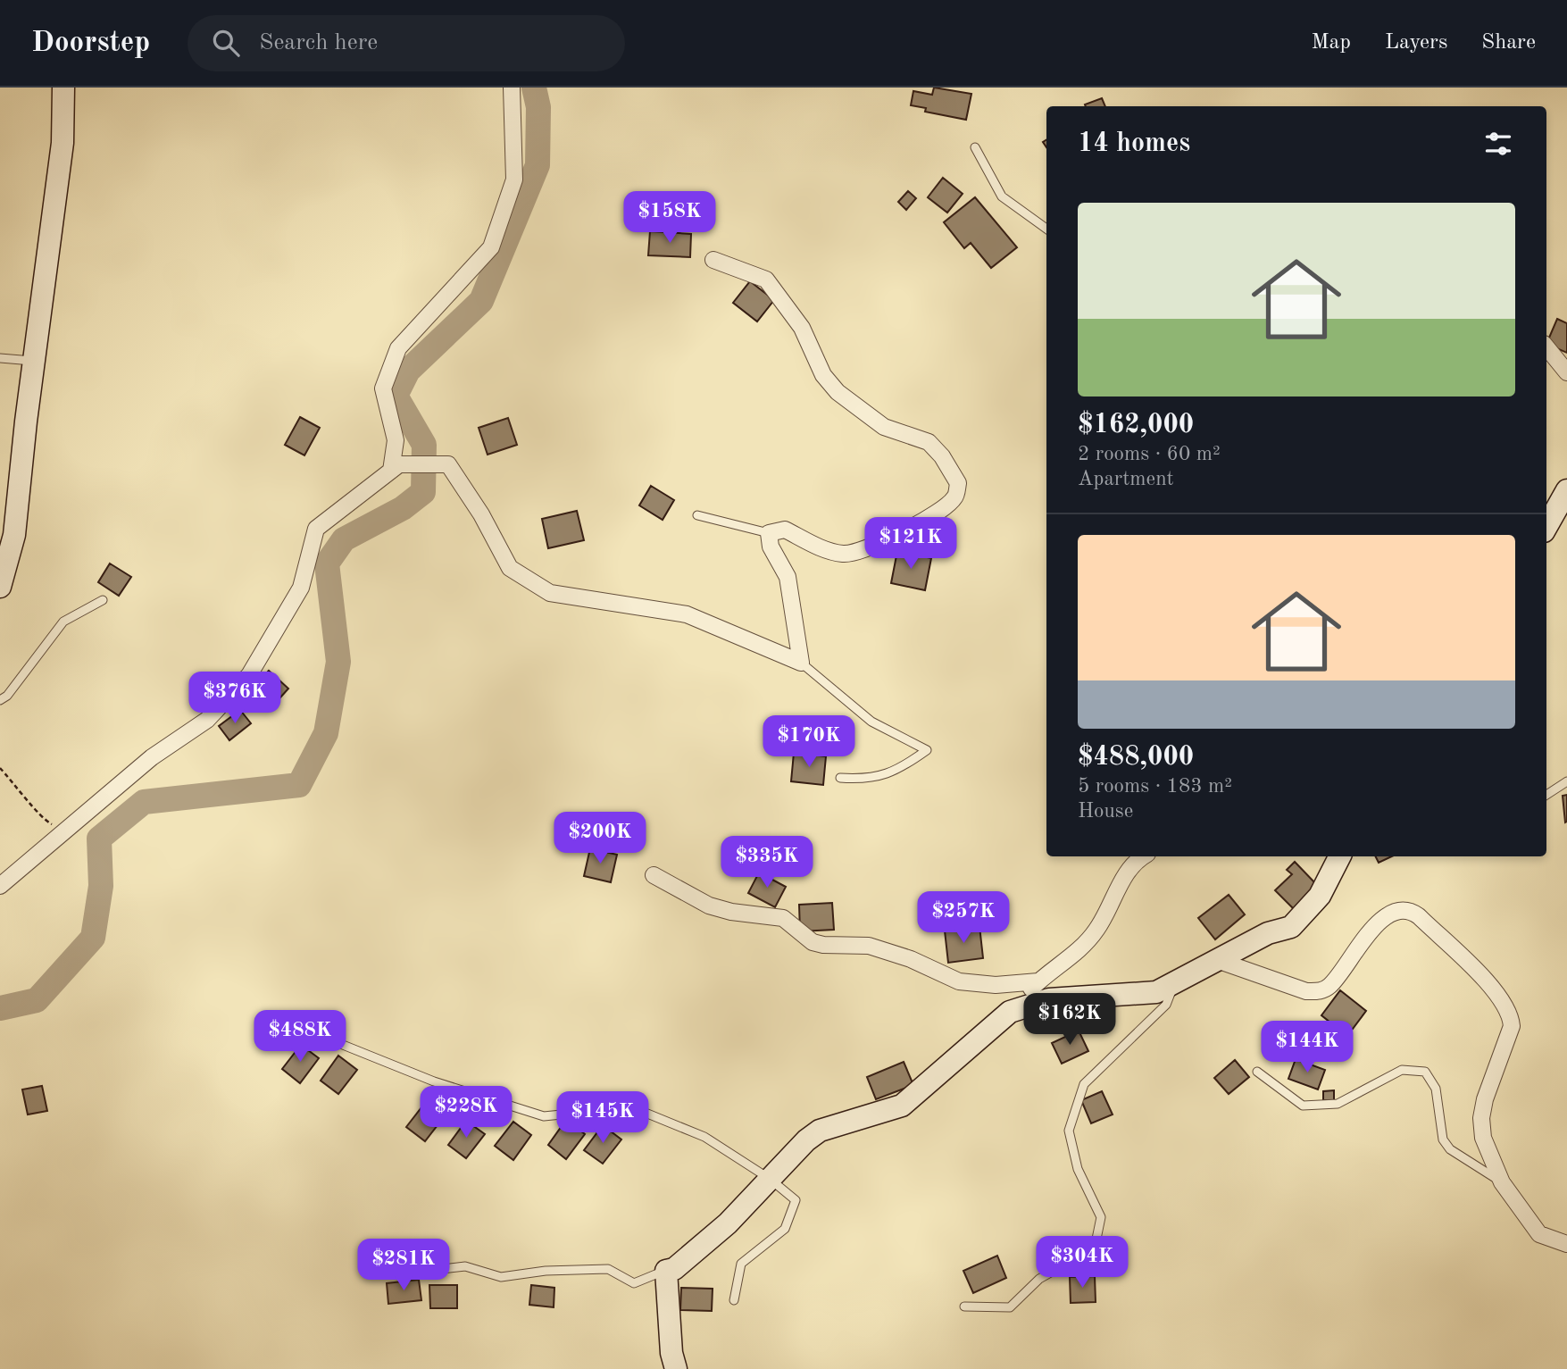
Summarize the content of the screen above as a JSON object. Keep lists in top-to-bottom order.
{
  "page": {
    "header": "Doorstep",
    "search": "Search here",
    "nav": ["Map", "Layers", "Share"],
    "heading": "14 homes",
    "list": [
      {
        "name": "$162,000",
        "note": "2 rooms · 60 m² · Apartment"
      },
      {
        "name": "$488,000",
        "note": "5 rooms · 183 m² · House"
      }
    ],
    "price": [
      "$158K",
      "$121K",
      "$376K",
      "$170K",
      "$200K",
      "$335K",
      "$257K",
      "$162K",
      "$488K",
      "$144K",
      "$228K",
      "$145K",
      "$304K",
      "$281K"
    ]
  }
}
